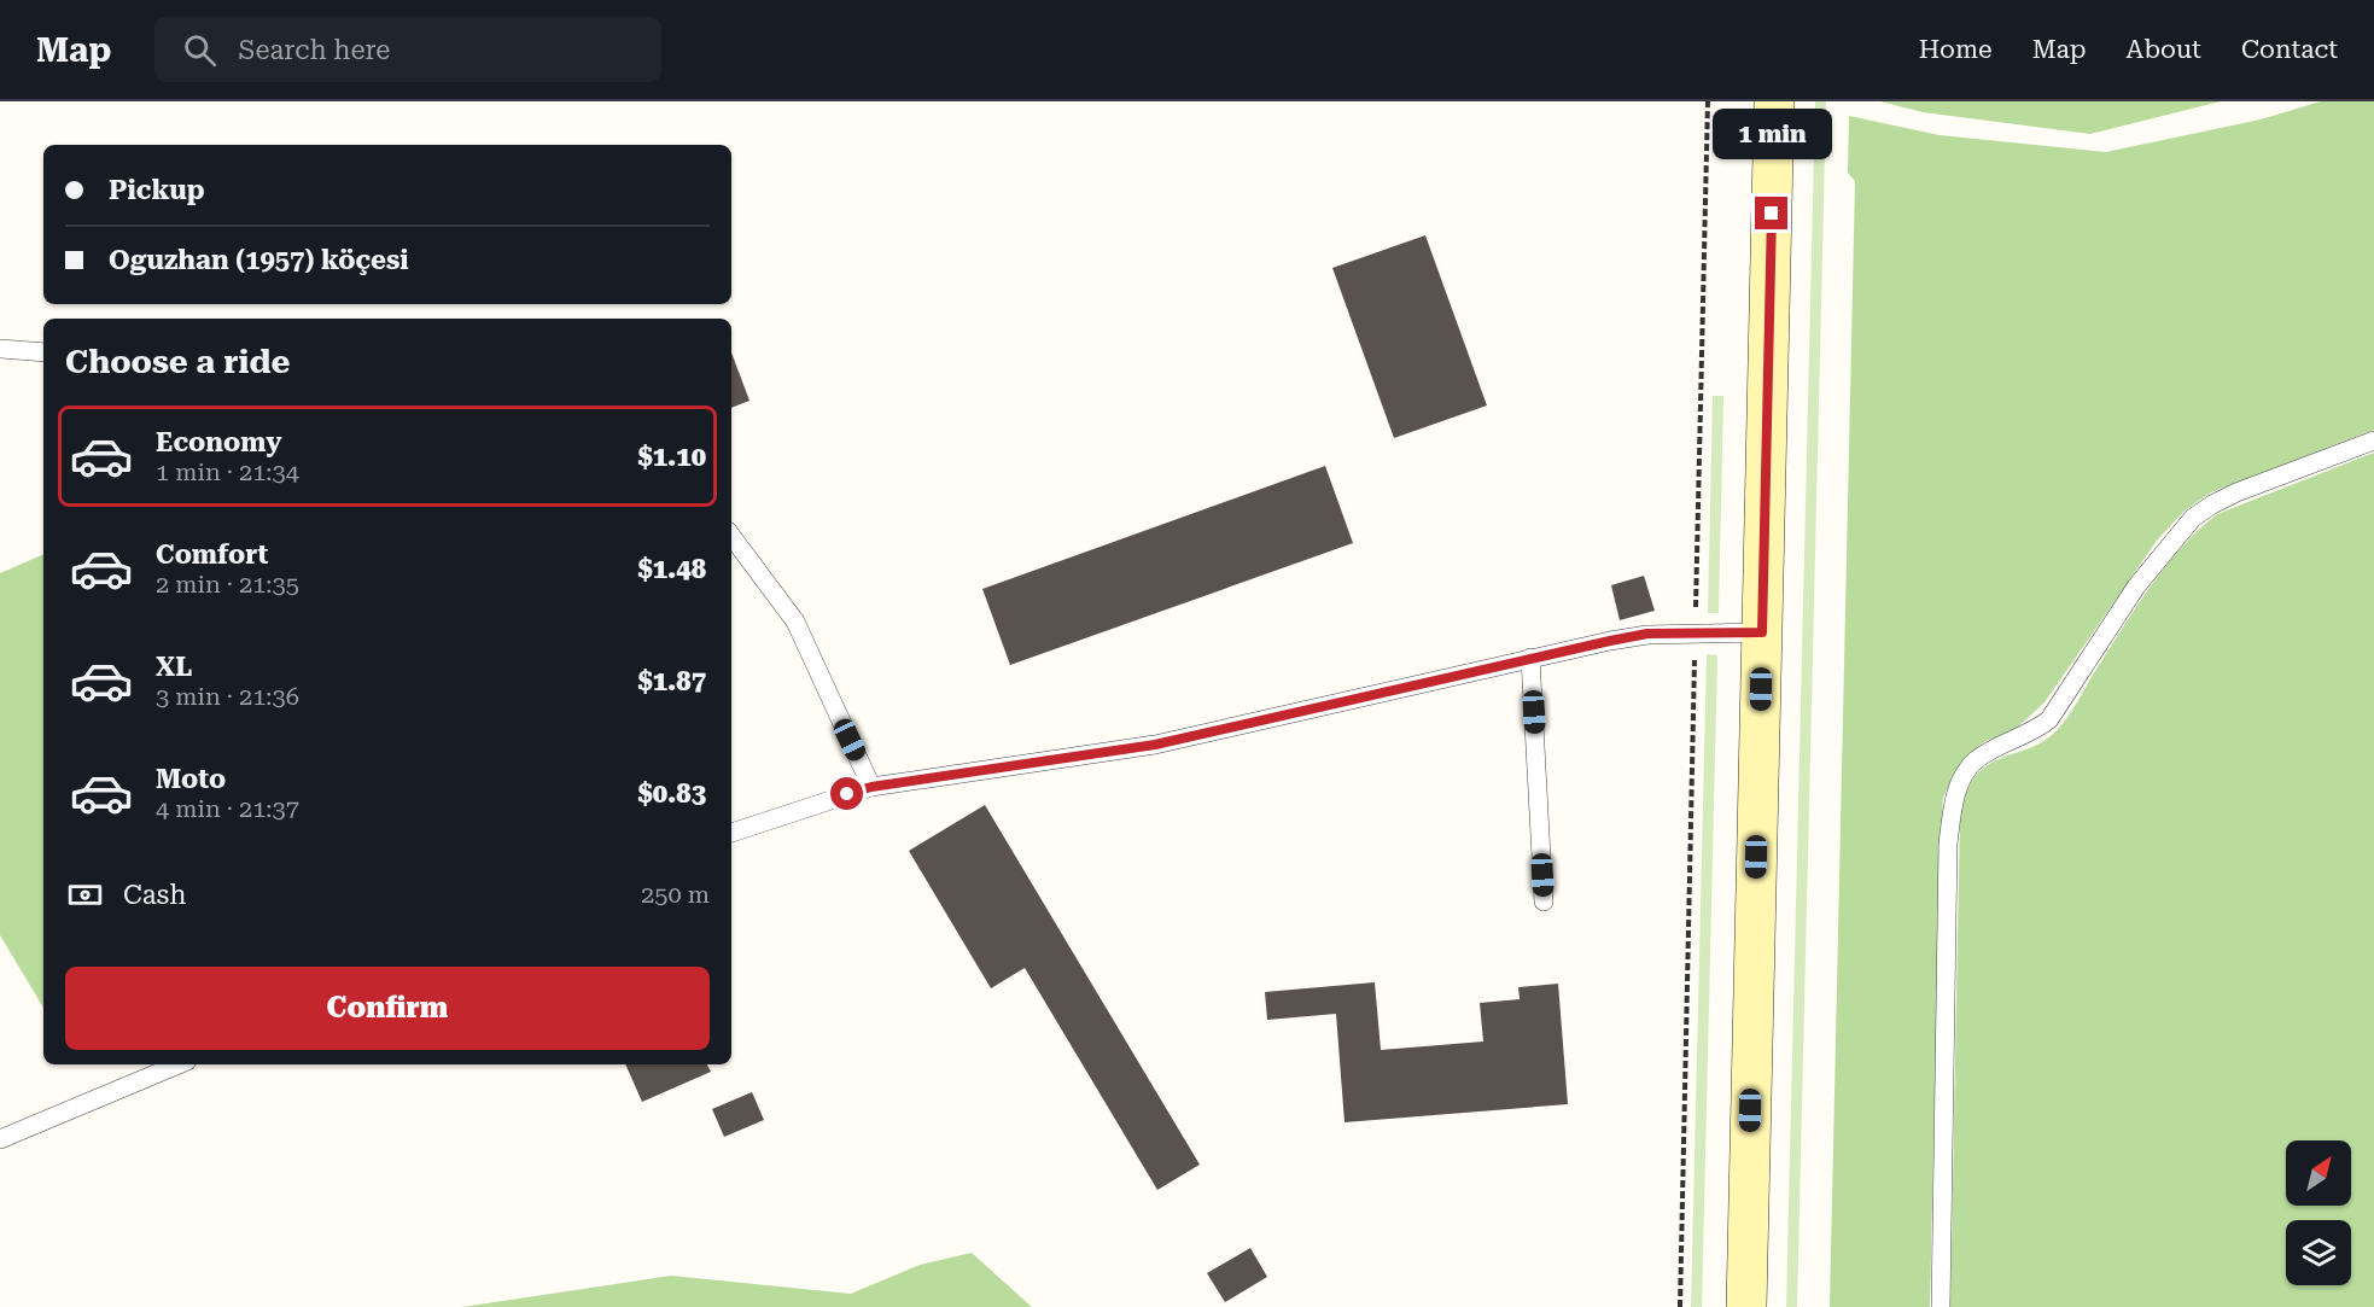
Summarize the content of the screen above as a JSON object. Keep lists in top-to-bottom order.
{
  "north": "top right",
  "page": {
    "header": "Map",
    "search": "Search here",
    "nav": [
      "Home",
      "Map",
      "About",
      "Contact"
    ],
    "bubble": "1 min",
    "banner": ["Pickup", "Oguzhan (1957) köçesi"],
    "heading": "Choose a ride",
    "list": [
      {
        "name": "Economy",
        "note": "1 min · 21:34",
        "value": "$1.10"
      },
      {
        "name": "Comfort",
        "note": "2 min · 21:35",
        "value": "$1.48"
      },
      {
        "name": "XL",
        "note": "3 min · 21:36",
        "value": "$1.87"
      },
      {
        "name": "Moto",
        "note": "4 min · 21:37",
        "value": "$0.83"
      }
    ],
    "pay": ["Cash", "250 m"],
    "buttons": "Confirm"
  }
}
